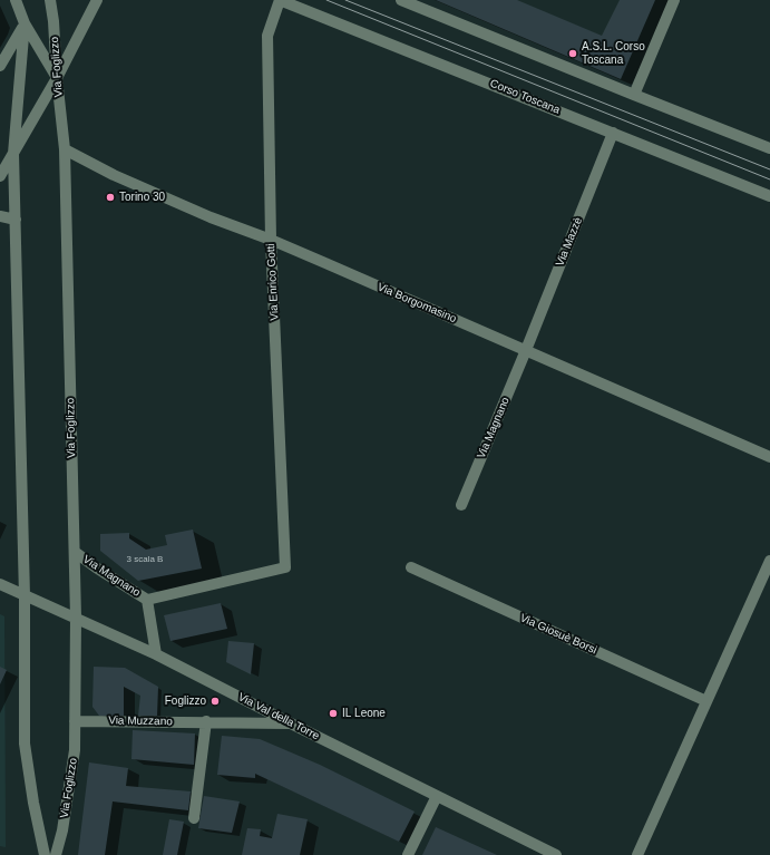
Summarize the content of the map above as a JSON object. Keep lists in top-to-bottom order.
{
  "streets": {
    "street": [
      "Via Foglizzo",
      "Corso Toscana",
      "Via Mazzè",
      "Via Enrico Gotti",
      "Via Borgomasino",
      "Via Magnano",
      "Via Giosuè Borsi",
      "Via Val della Torre",
      "Via Muzzano"
    ]
  },
  "crossings": [
    ["Via Foglizzo", "Via Borgomasino"],
    ["Via Foglizzo", "Via Magnano"],
    ["Via Foglizzo", "Via Val della Torre"],
    ["Via Foglizzo", "Via Muzzano"],
    ["Corso Toscana", "Via Mazzè"],
    ["Corso Toscana", "Via Enrico Gotti"],
    ["Via Mazzè", "Via Borgomasino"],
    ["Via Mazzè", "Via Magnano"],
    ["Via Enrico Gotti", "Via Borgomasino"],
    ["Via Enrico Gotti", "Via Magnano"],
    ["Via Borgomasino", "Via Magnano"],
    ["Via Magnano", "Via Val della Torre"],
    ["Via Val della Torre", "Via Muzzano"]
  ],
  "places": [
    "A.S.L. Corso Toscana",
    "Torino 30",
    "Foglizzo",
    "IL Leone"
  ],
  "house_numbers": ["3 scala B"]
}
